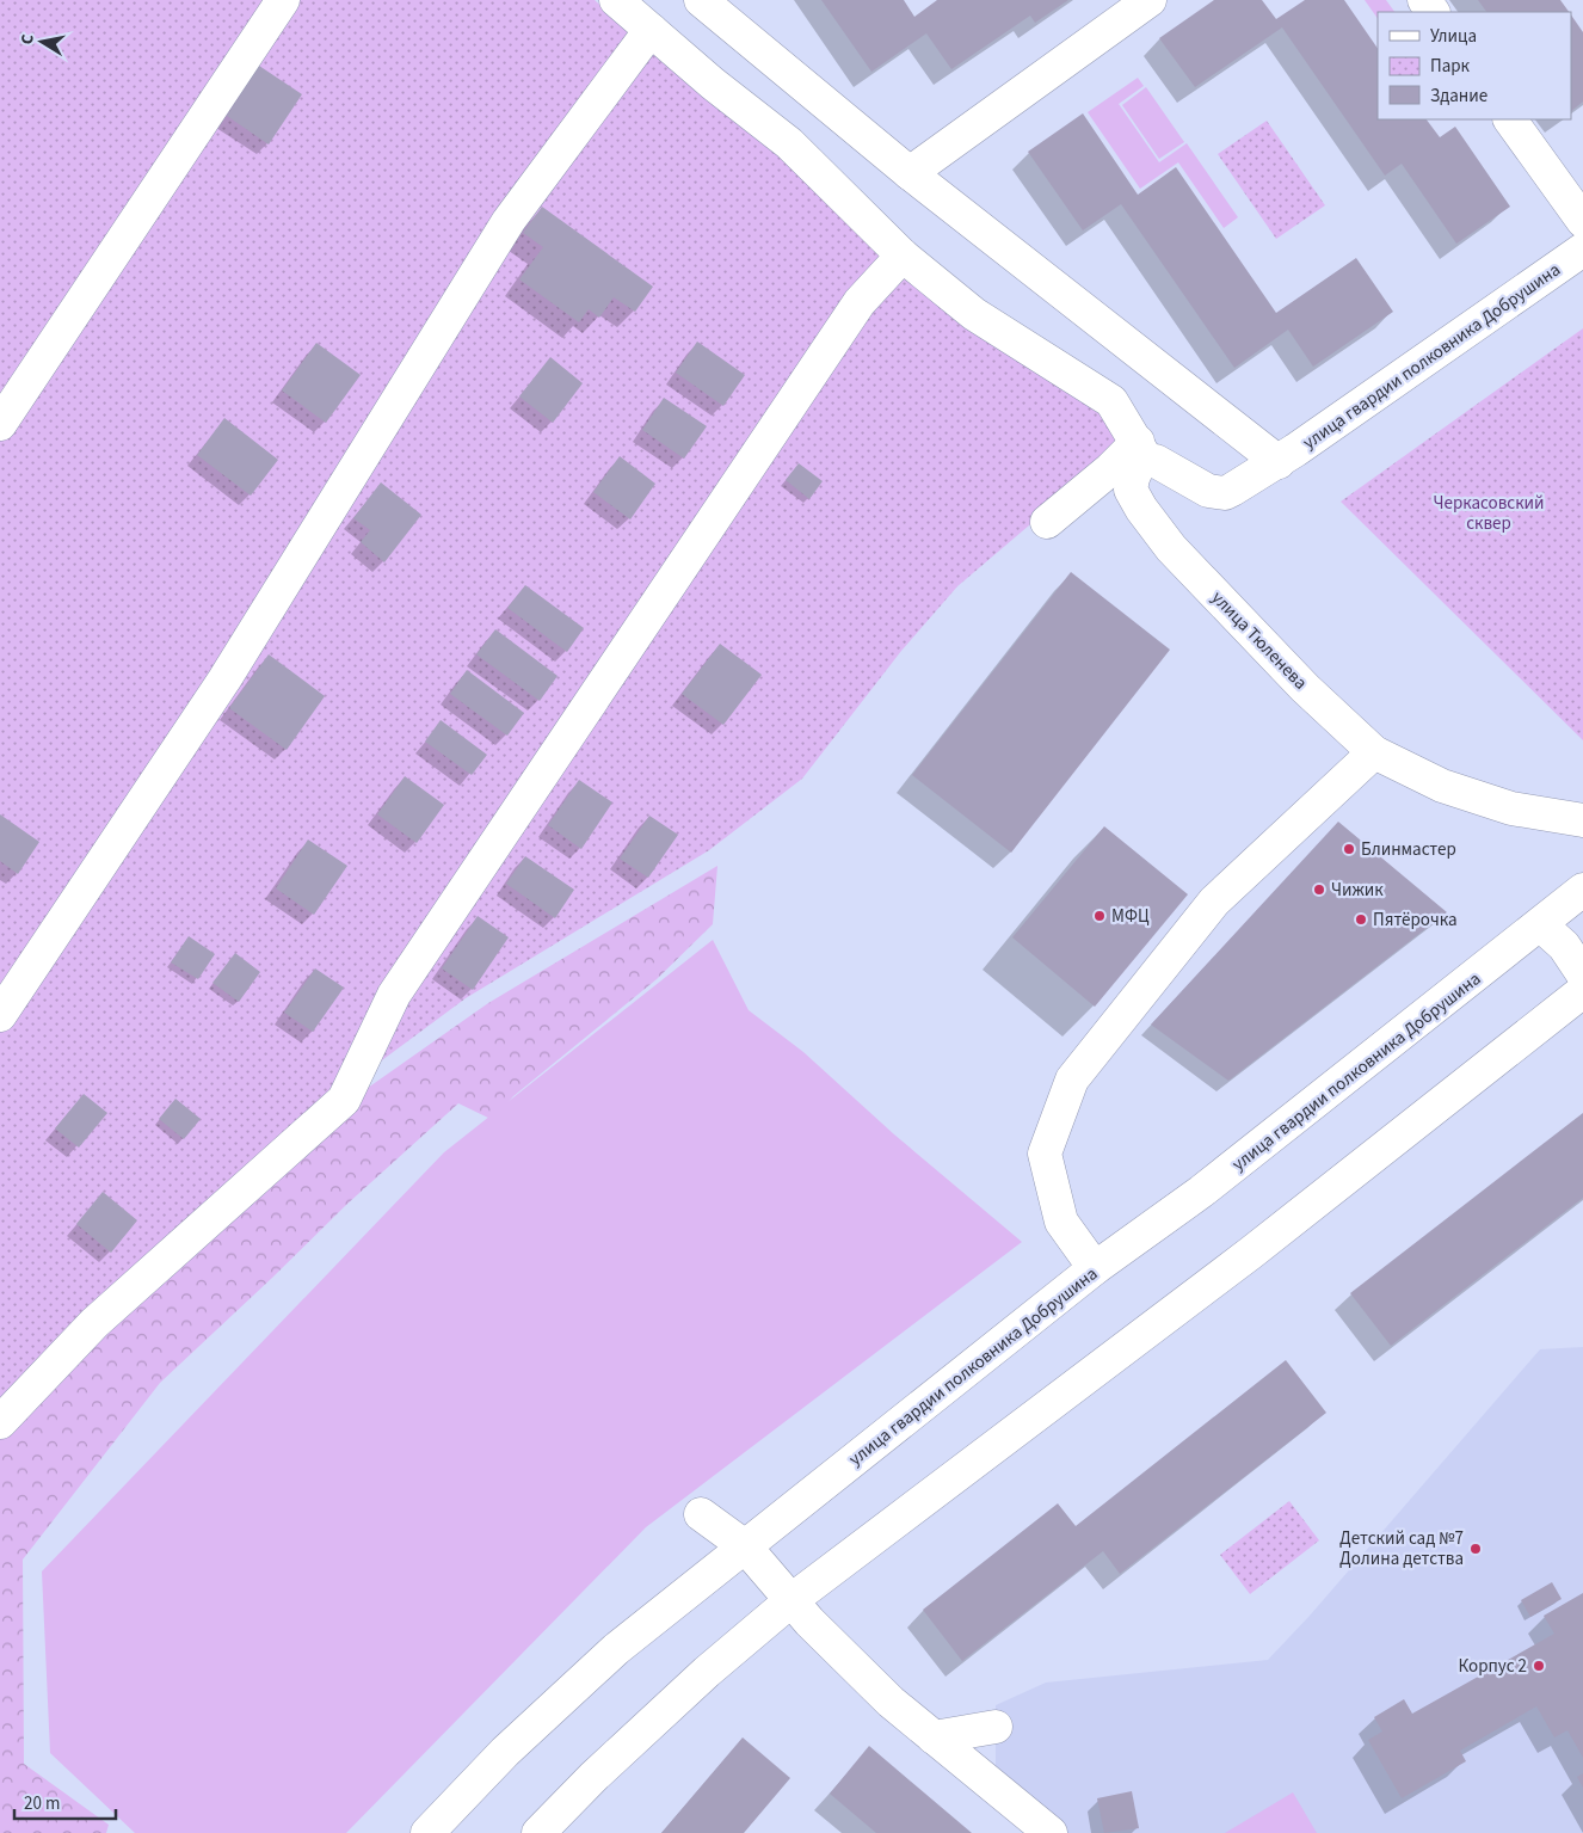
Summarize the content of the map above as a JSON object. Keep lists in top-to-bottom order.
{
  "streets": {
    "street": ["улица гвардии полковника Добрушина", "улица Тюленева"]
  },
  "parks": ["Черкасовский сквер"],
  "places": [
    "Блинмастер",
    "Чижик",
    "МФЦ",
    "Пятёрочка",
    "Детский сад №7 Долина детства",
    "Корпус 2"
  ],
  "legend": ["Улица", "Парк", "Здание"],
  "scale_bar": "20 m",
  "north": "left"
}
